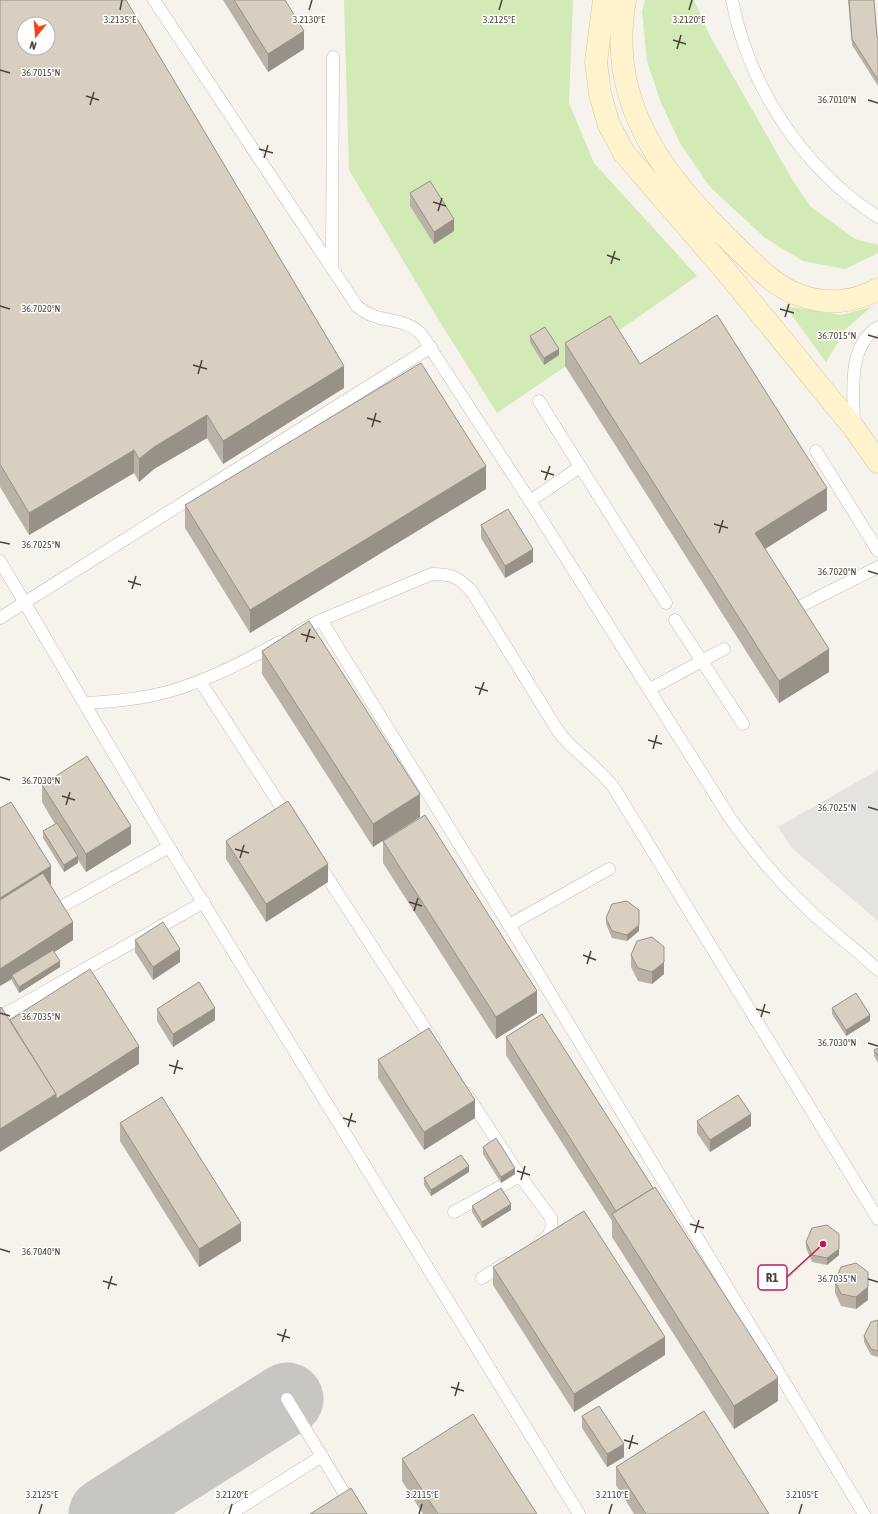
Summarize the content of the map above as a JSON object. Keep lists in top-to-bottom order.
{
  "places": ["R1"],
  "north": "bottom",
  "coordinates": [
    "3.2135°E",
    "3.2130°E",
    "3.2125°E",
    "3.2120°E",
    "36.7015°N",
    "36.7010°N",
    "36.7020°N",
    "36.7025°N",
    "36.7030°N",
    "36.7035°N",
    "36.7040°N",
    "3.2115°E",
    "3.2110°E",
    "3.2105°E"
  ]
}
